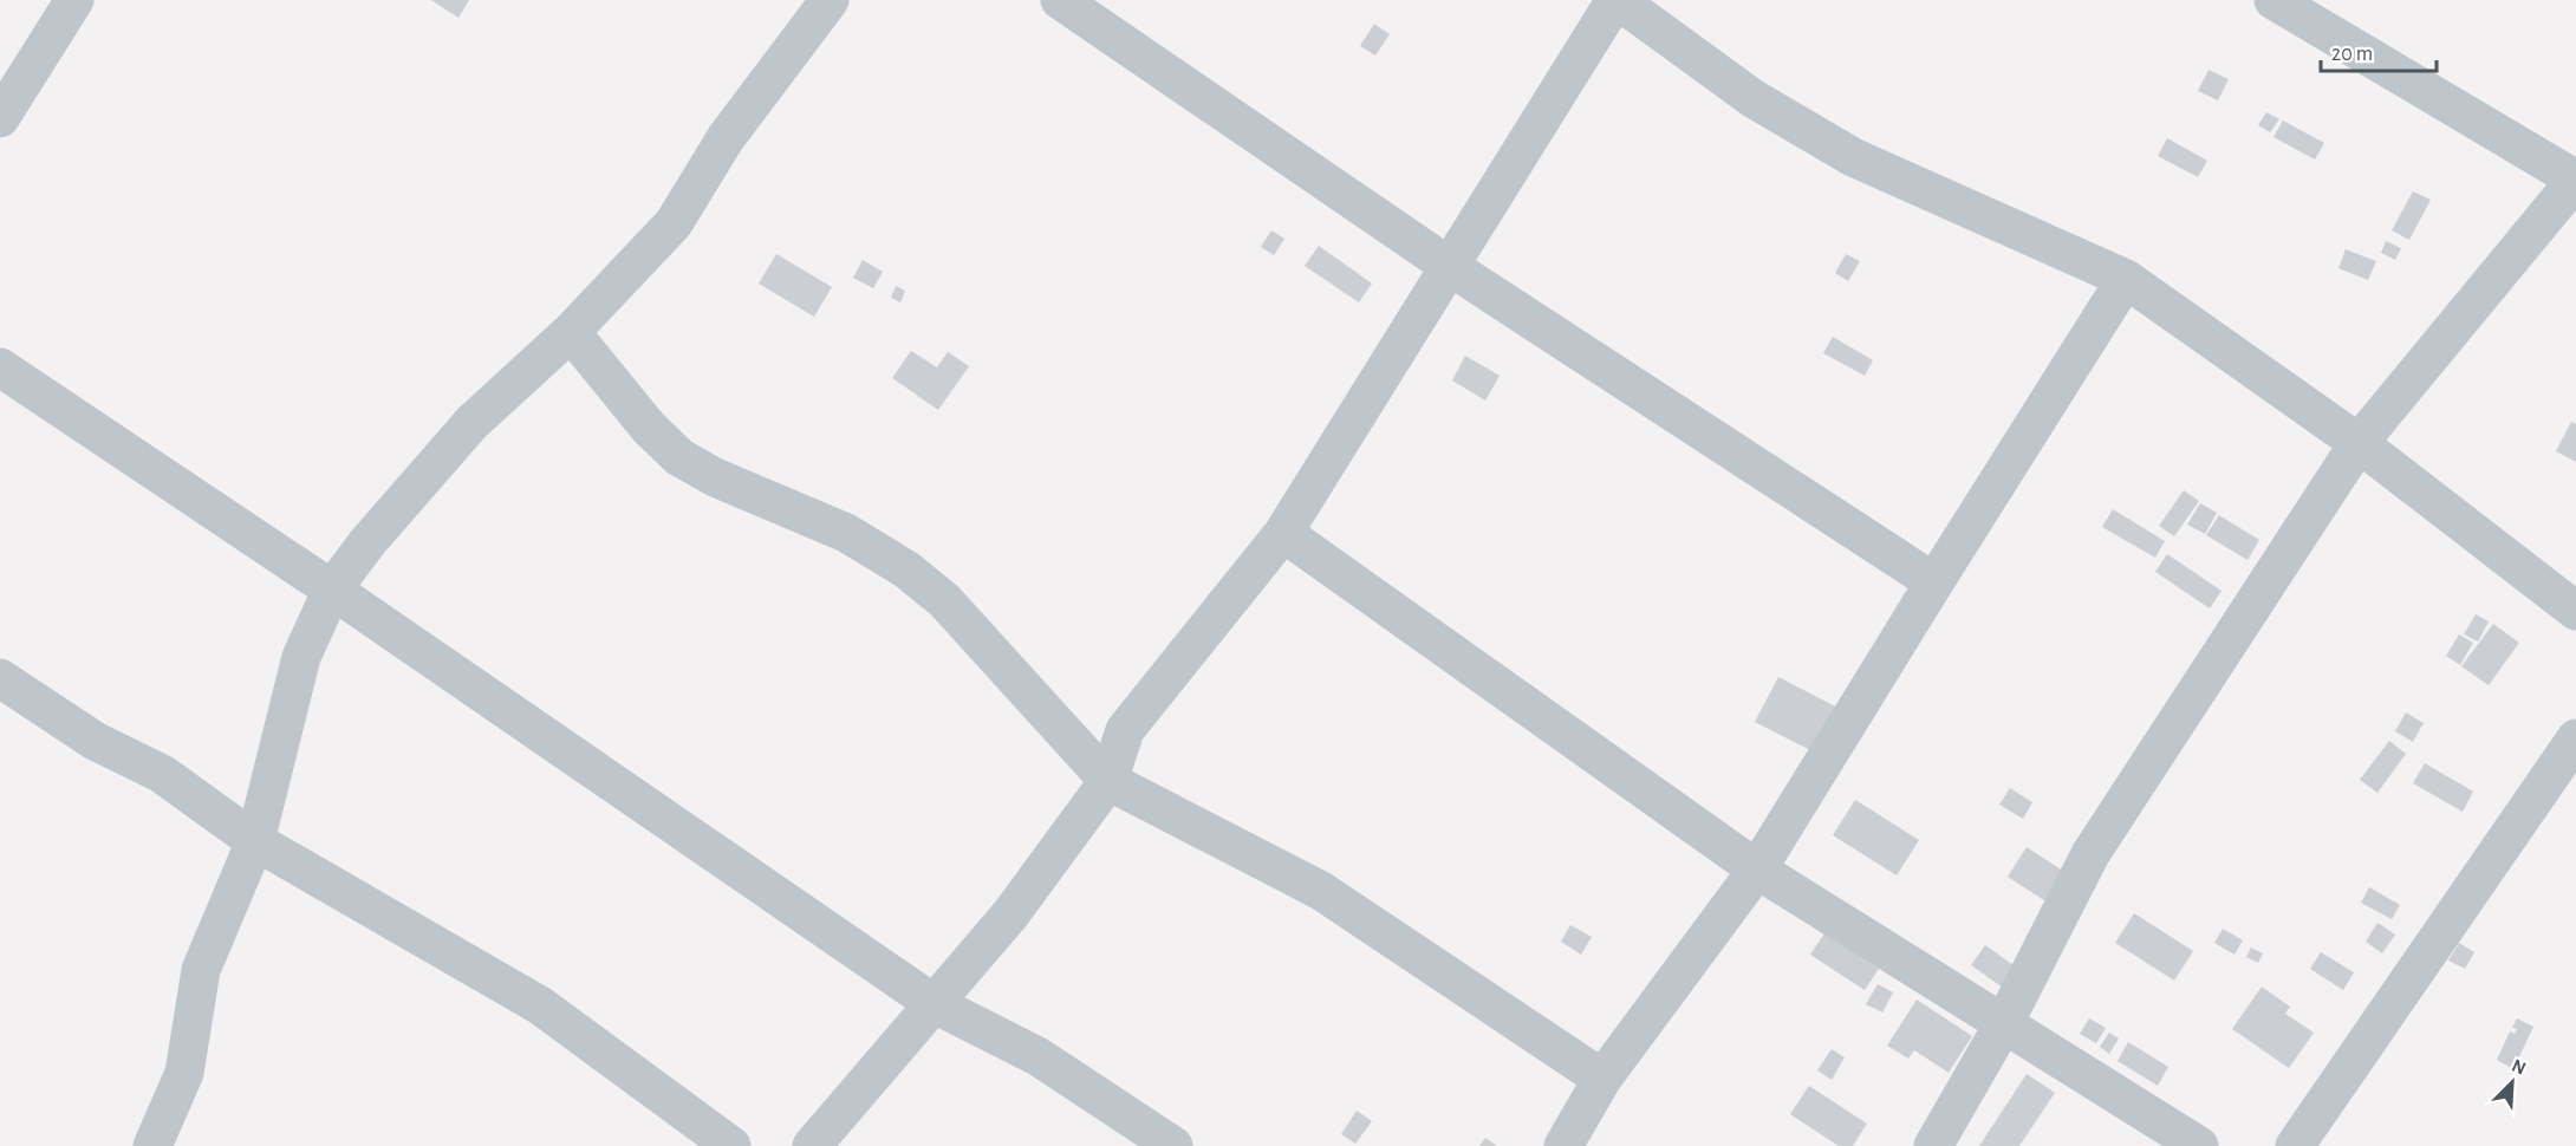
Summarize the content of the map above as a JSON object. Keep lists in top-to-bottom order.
{
  "scale_bar": "20 m",
  "north": "top right"
}
